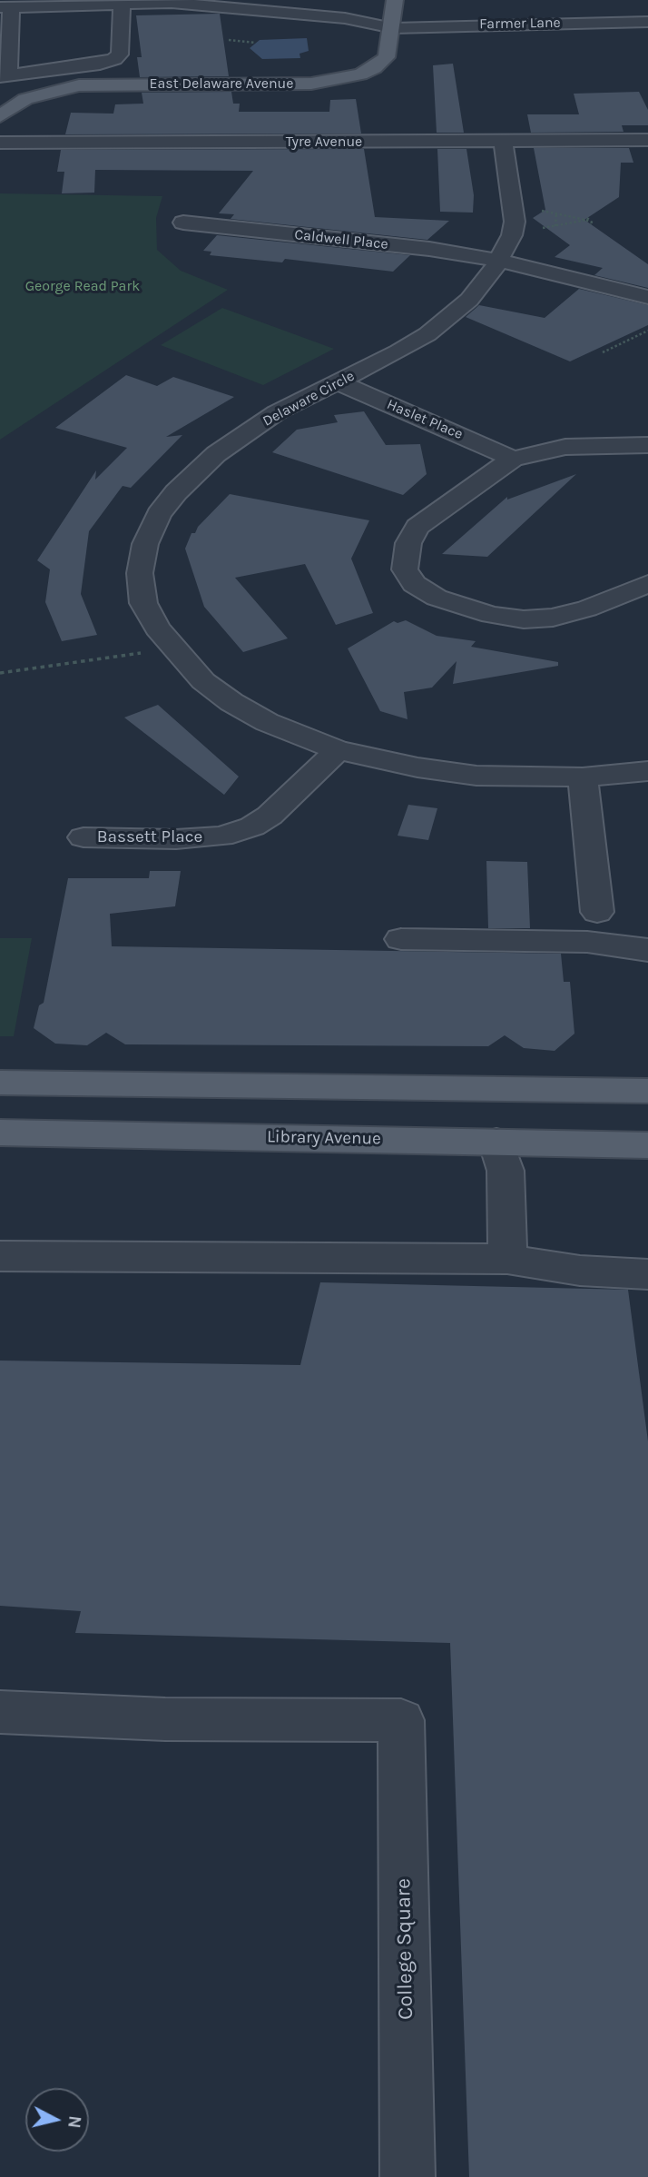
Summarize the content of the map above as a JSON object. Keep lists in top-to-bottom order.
{
  "streets": {
    "main road": ["East Delaware Avenue", "Library Avenue"],
    "street": [
      "Farmer Lane",
      "Tyre Avenue",
      "Caldwell Place",
      "Delaware Circle",
      "Haslet Place",
      "Bassett Place",
      "College Square"
    ]
  },
  "crossings": [
    ["Farmer Lane", "East Delaware Avenue"],
    ["Tyre Avenue", "Delaware Circle"],
    ["Caldwell Place", "Delaware Circle"],
    ["Delaware Circle", "Haslet Place"],
    ["Delaware Circle", "Bassett Place"]
  ],
  "parks": ["George Read Park"],
  "north": "right"
}
